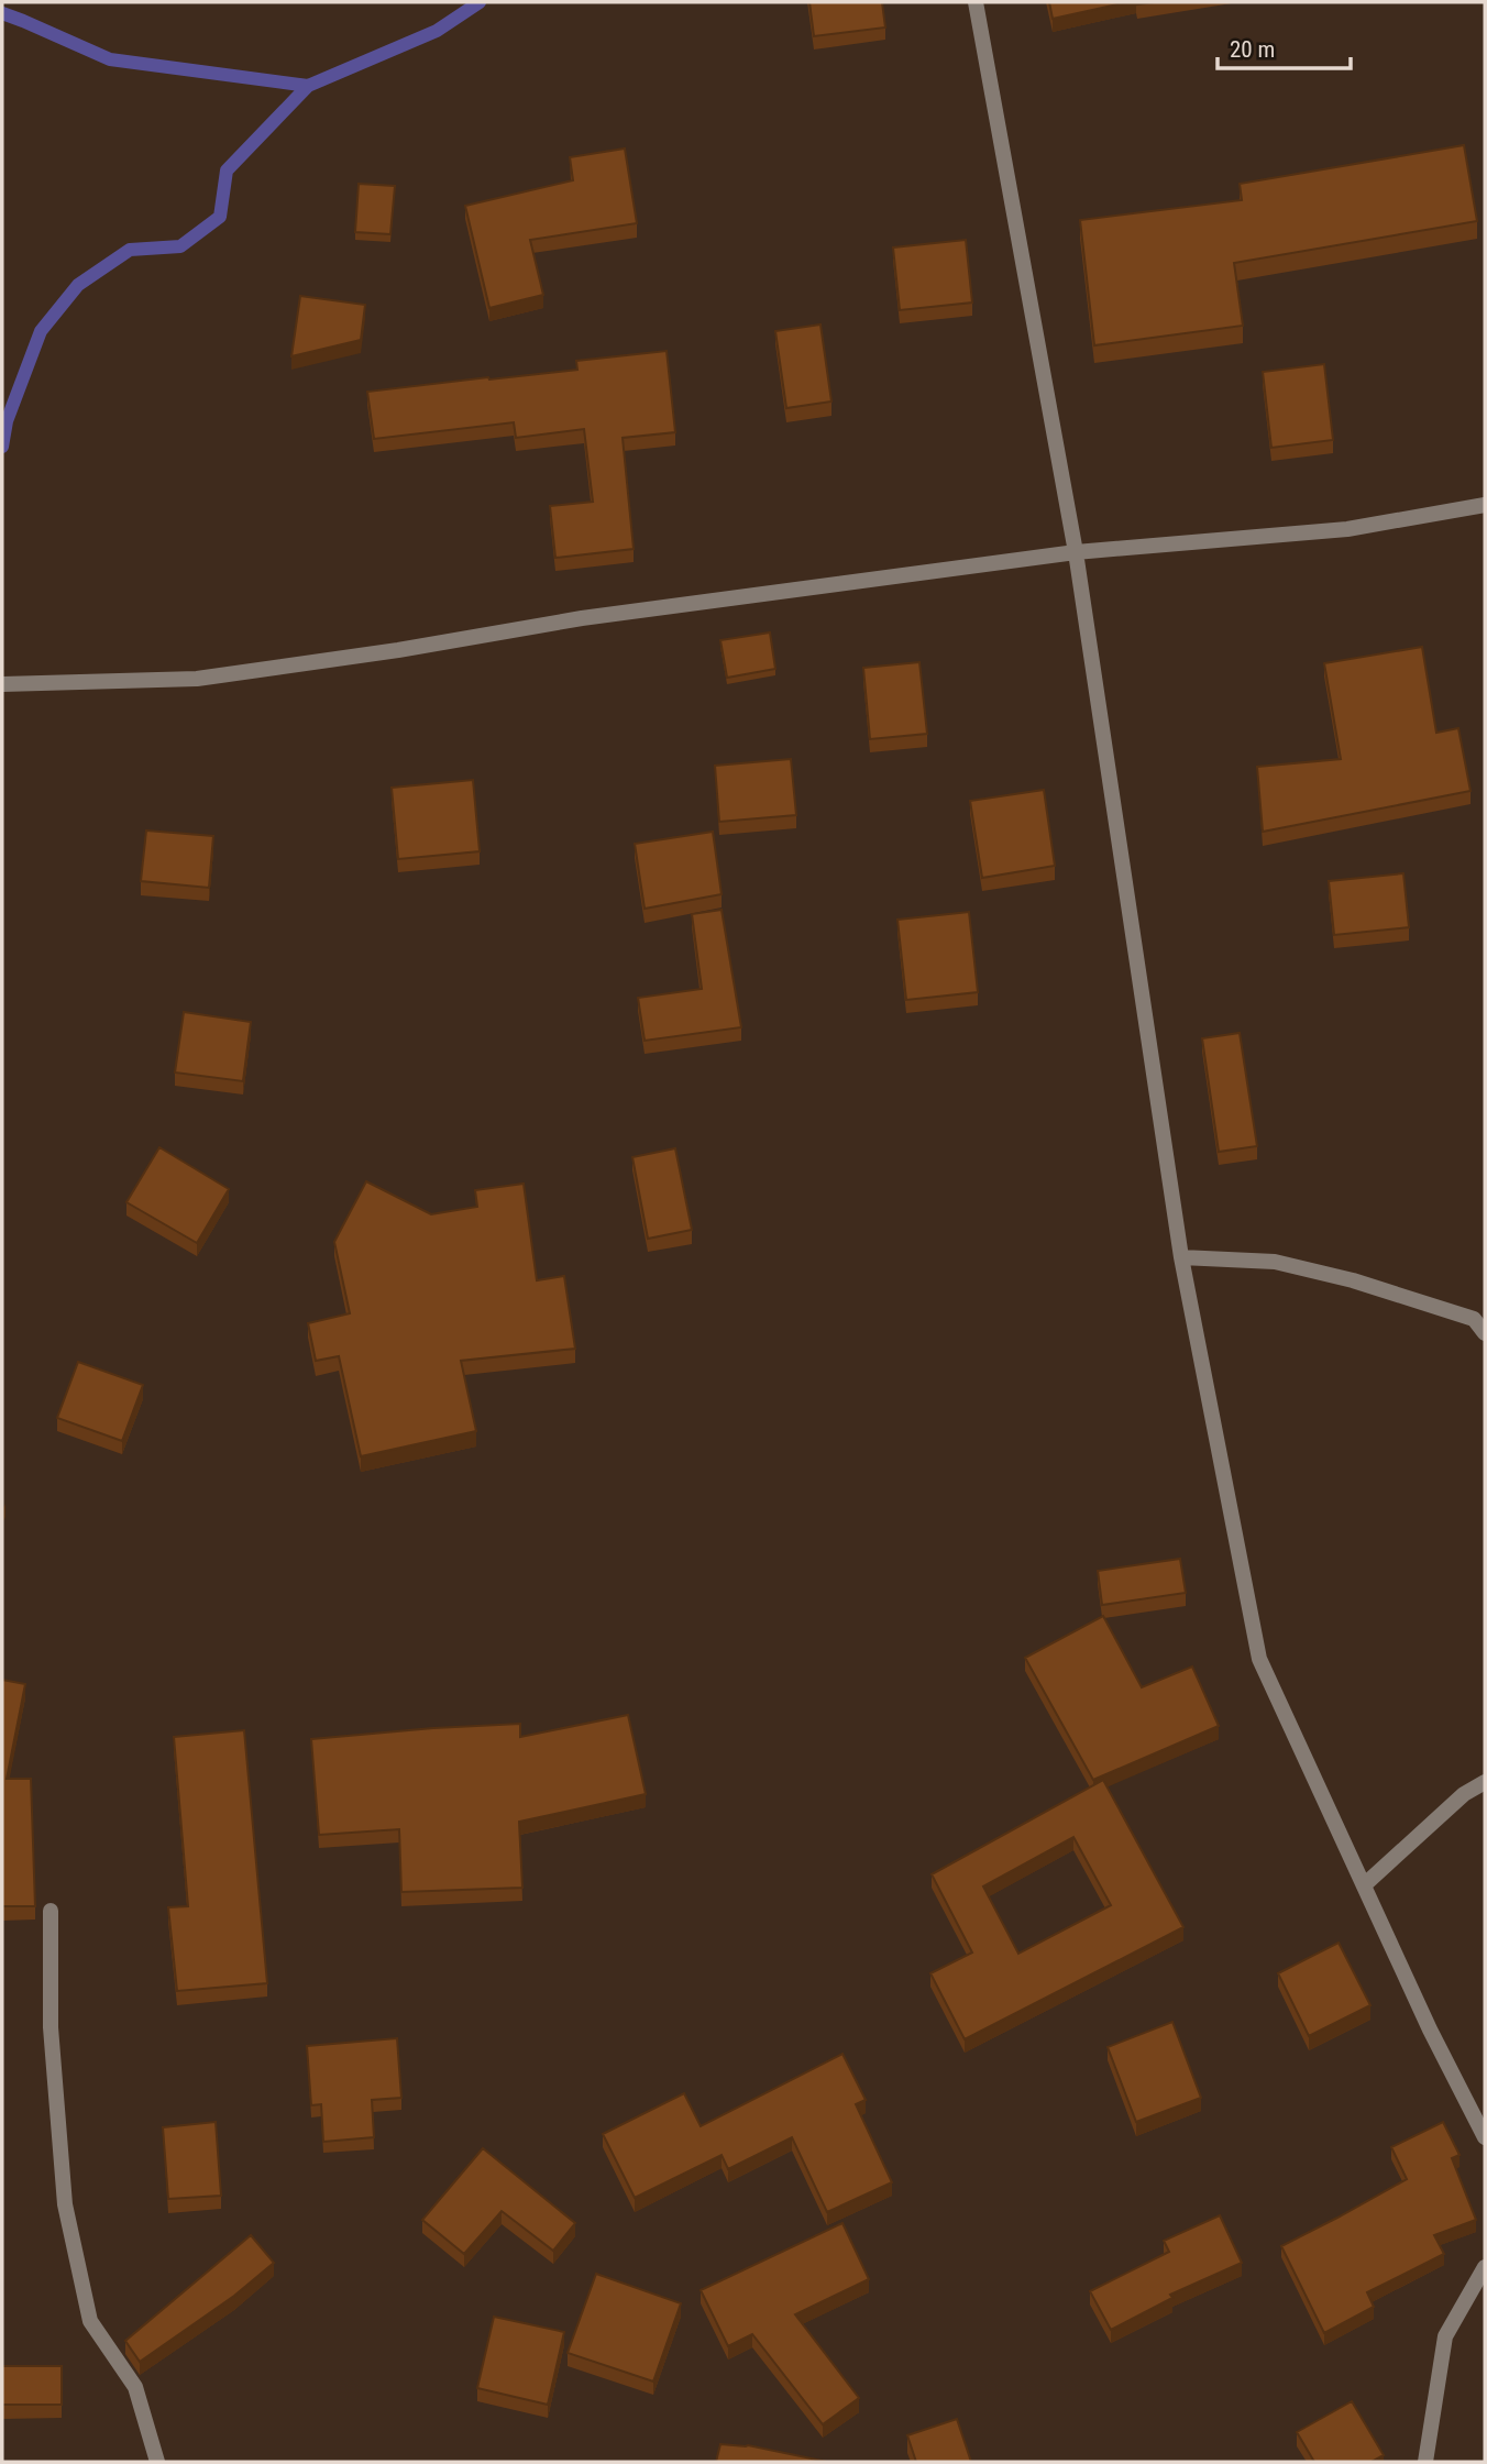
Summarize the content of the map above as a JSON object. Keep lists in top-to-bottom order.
{
  "scale_bar": "20 m"
}
